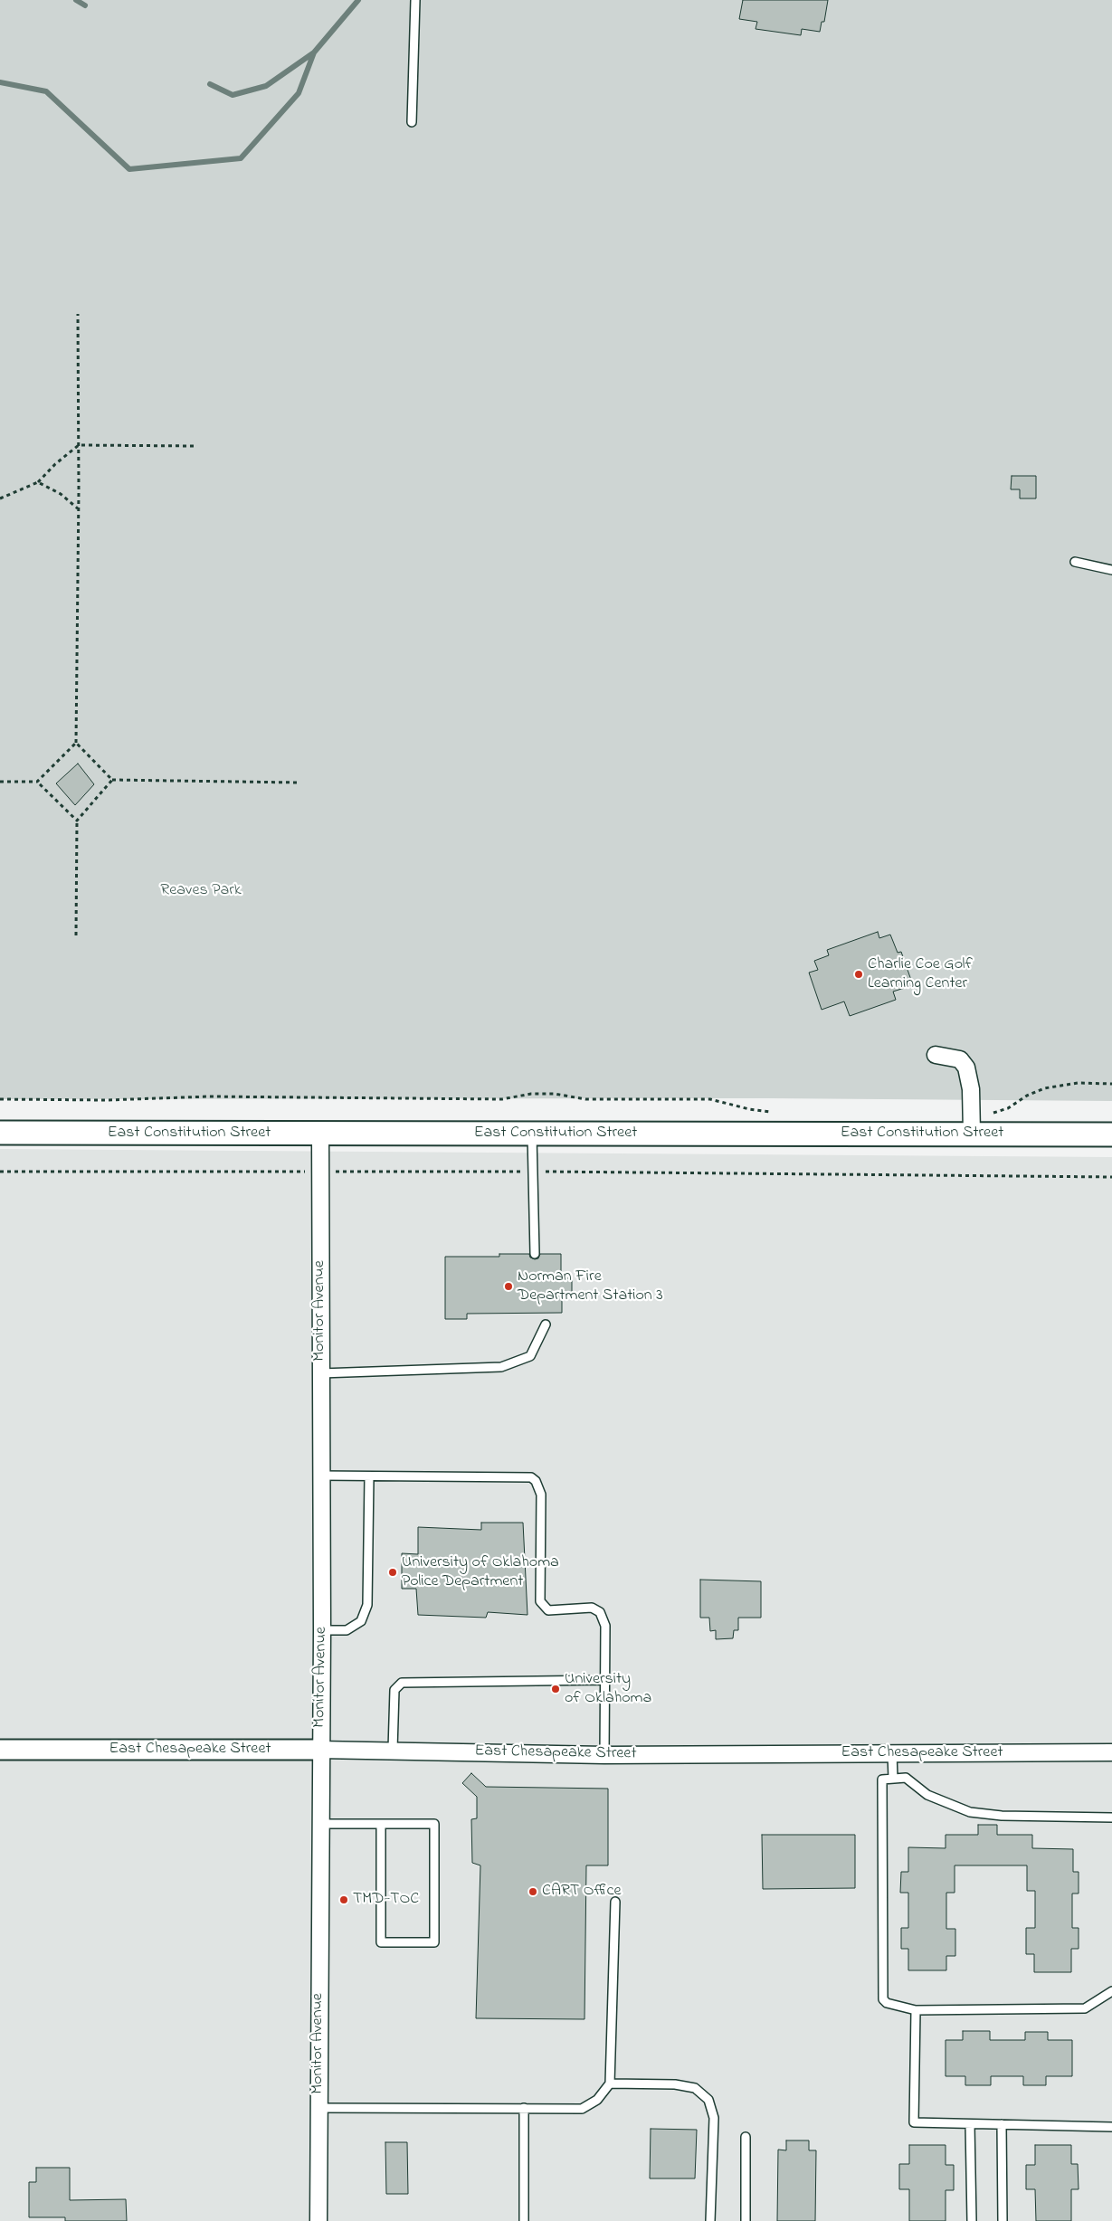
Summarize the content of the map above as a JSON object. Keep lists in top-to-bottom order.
{
  "streets": {
    "main road": ["East Constitution Street"],
    "street": ["Monitor Avenue", "East Chesapeake Street"]
  },
  "crossings": [
    ["East Constitution Street", "Monitor Avenue"],
    ["Monitor Avenue", "East Chesapeake Street"]
  ],
  "parks": ["Reaves Park"],
  "places": [
    "Charlie Coe Golf Learning Center",
    "Norman Fire Department Station 3",
    "University of Oklahoma Police Department",
    "University of Oklahoma",
    "CART Office",
    "TMD-TOC"
  ]
}
